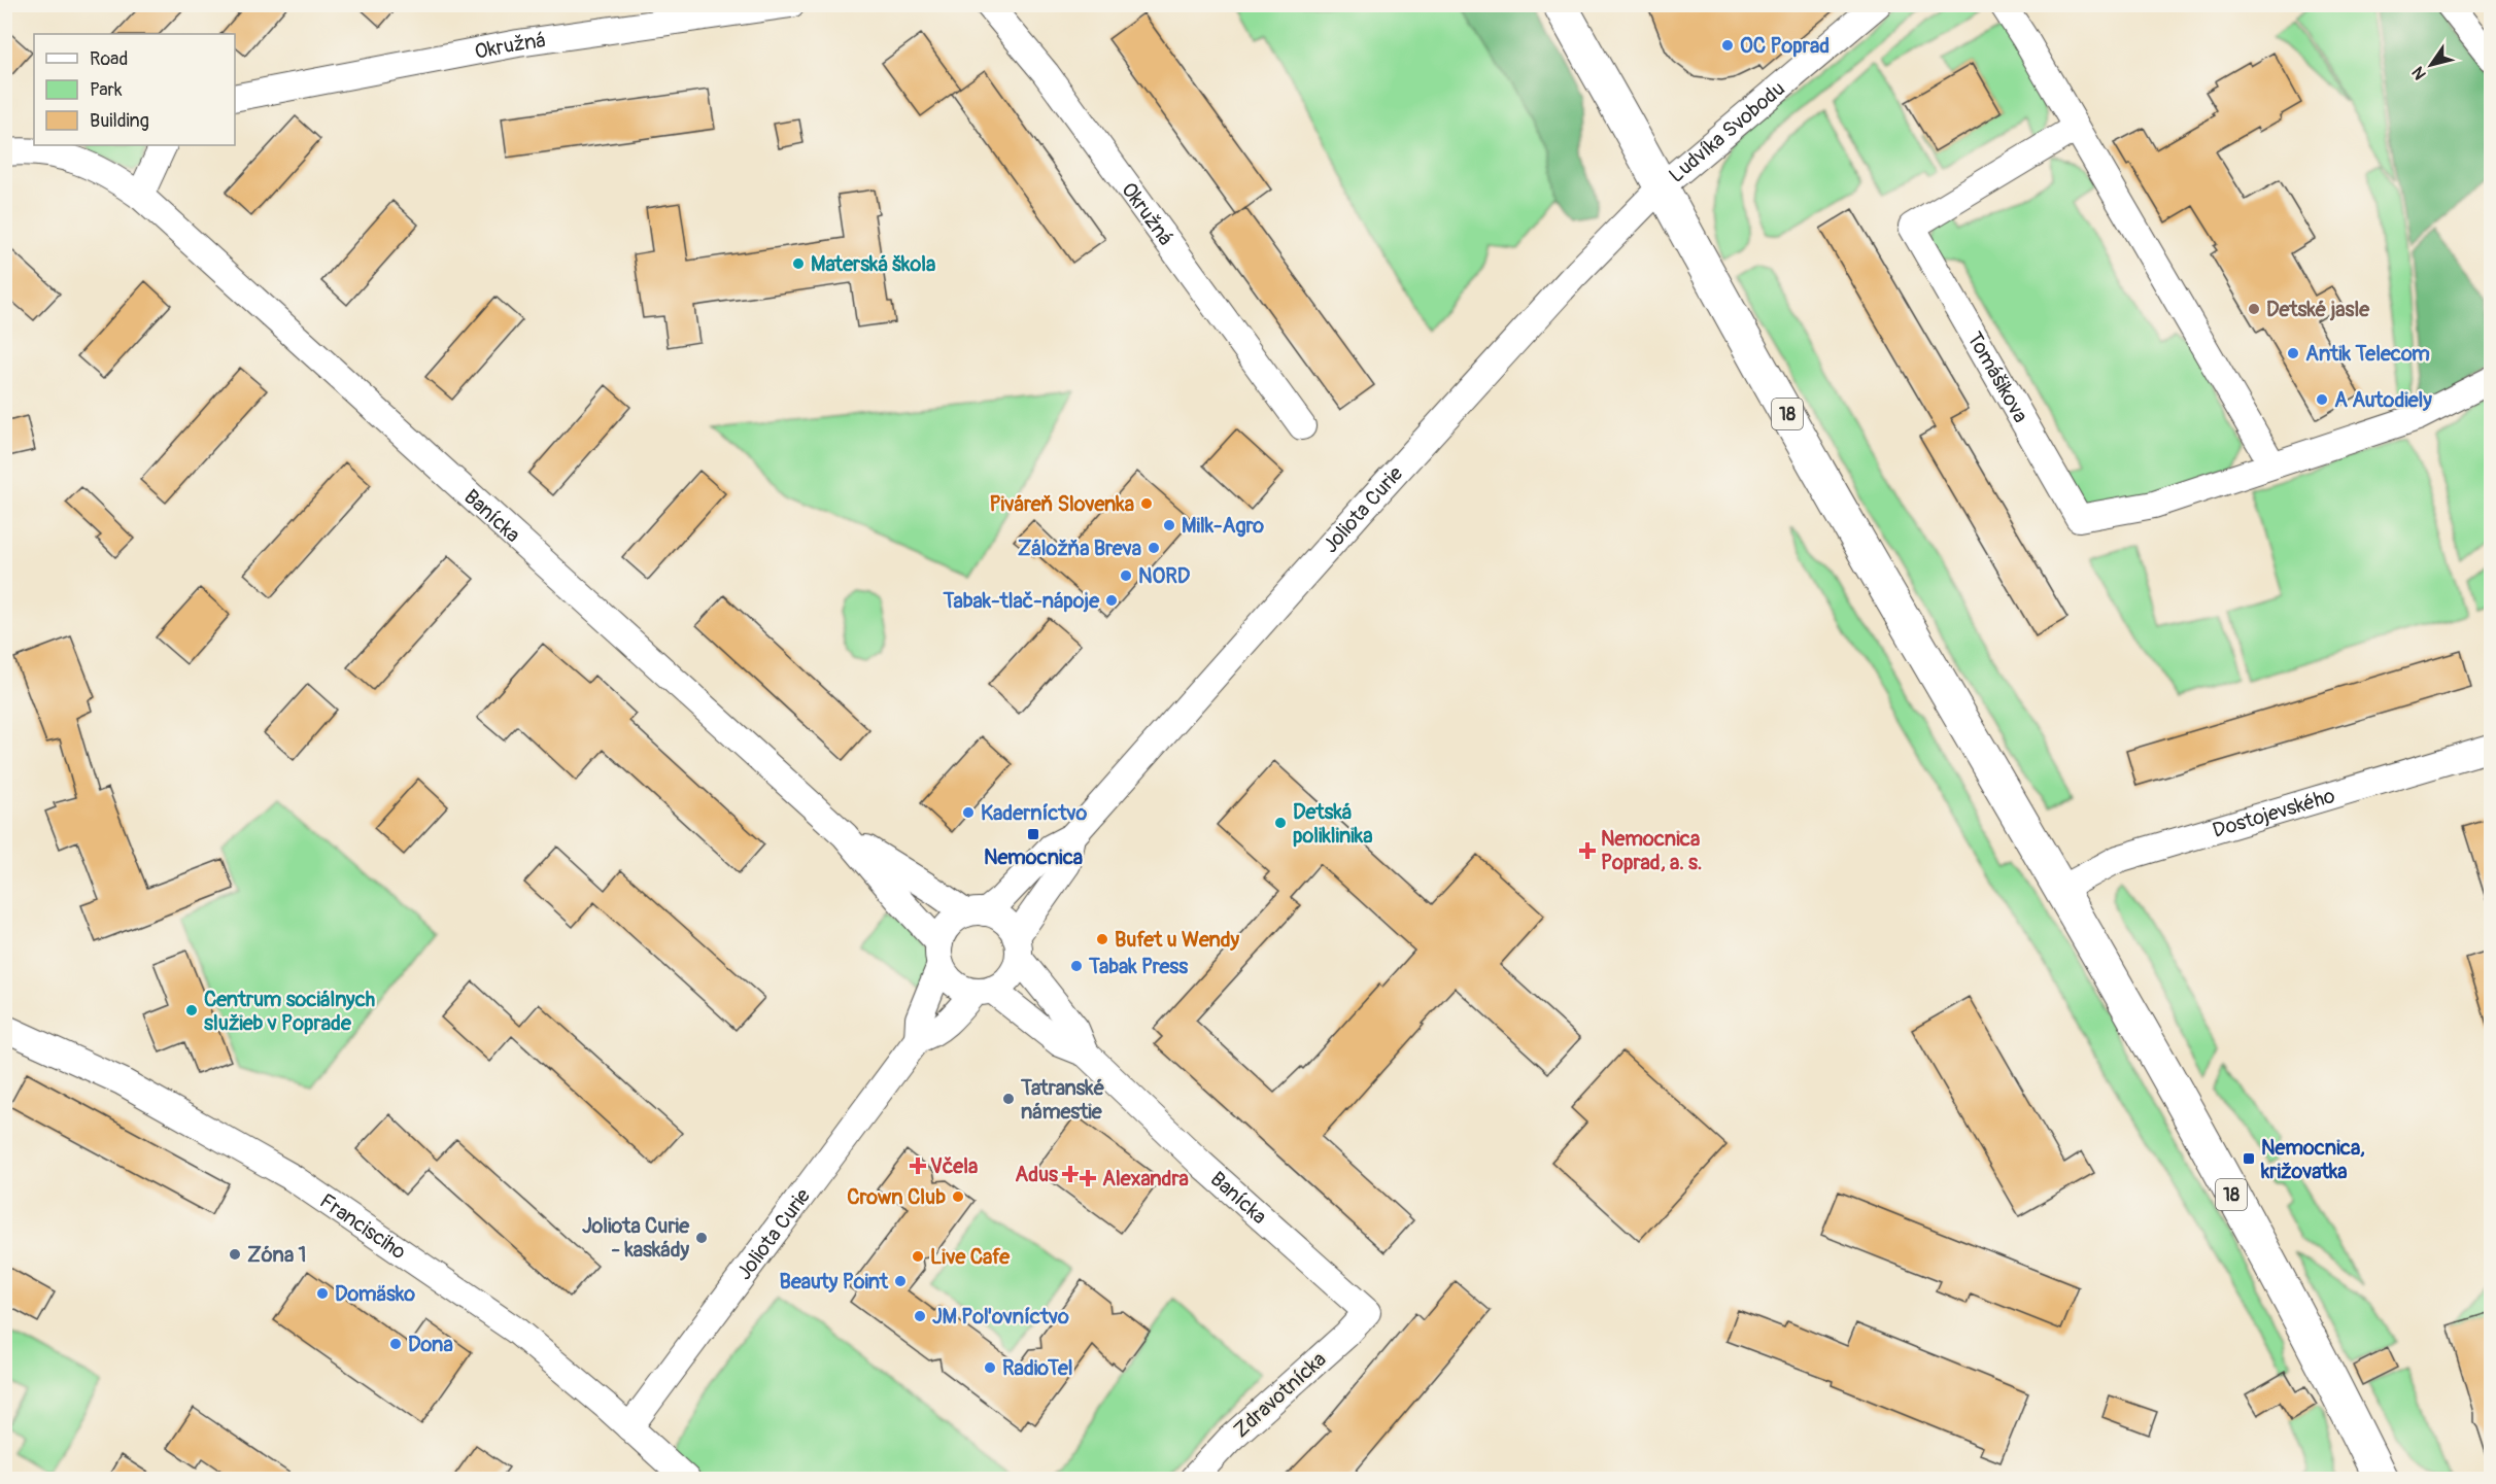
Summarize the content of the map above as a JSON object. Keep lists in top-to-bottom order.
{
  "streets": {
    "main road": ["18"],
    "street": [
      "Okružná",
      "Ludvíka Svobodu",
      "Tomášikova",
      "Joliota Curie",
      "Banícka",
      "Dostojevského",
      "Francisciho",
      "Zdravotnícka"
    ]
  },
  "crossings": [
    ["Ludvíka Svobodu", "18"],
    ["Ludvíka Svobodu", "Joliota Curie"],
    ["18", "Joliota Curie"],
    ["18", "Dostojevského"],
    ["Joliota Curie", "Banícka"],
    ["Joliota Curie", "Francisciho"],
    ["Banícka", "Zdravotnícka"]
  ],
  "places": {
    "other": [
      "OC Poprad",
      "Materská škola",
      "Detské jasle",
      "Antik Telecom",
      "A Autodiely",
      "Piváreň Slovenka",
      "Milk-Agro",
      "Záložňa Breva",
      "NORD",
      "Tabak-tlač-nápoje",
      "Kaderníctvo",
      "Detská poliklinika",
      "Bufet u Wendy",
      "Tabak Press",
      "Centrum sociálnych služieb v Poprade",
      "Tatranské námestie",
      "Crown Club",
      "Joliota Curie - kaskády",
      "Zóna 1",
      "Live Cafe",
      "Beauty Point",
      "Domäsko",
      "JM Poľovníctvo",
      "Dona",
      "RadioTel"
    ],
    "transit": ["Nemocnica", "Nemocnica, križovatka"],
    "health": [
      "Nemocnica Poprad, a. s.",
      "Včela",
      "Adus",
      "Alexandra"
    ]
  },
  "legend": ["Road", "Park", "Building"],
  "north": "bottom left"
}
